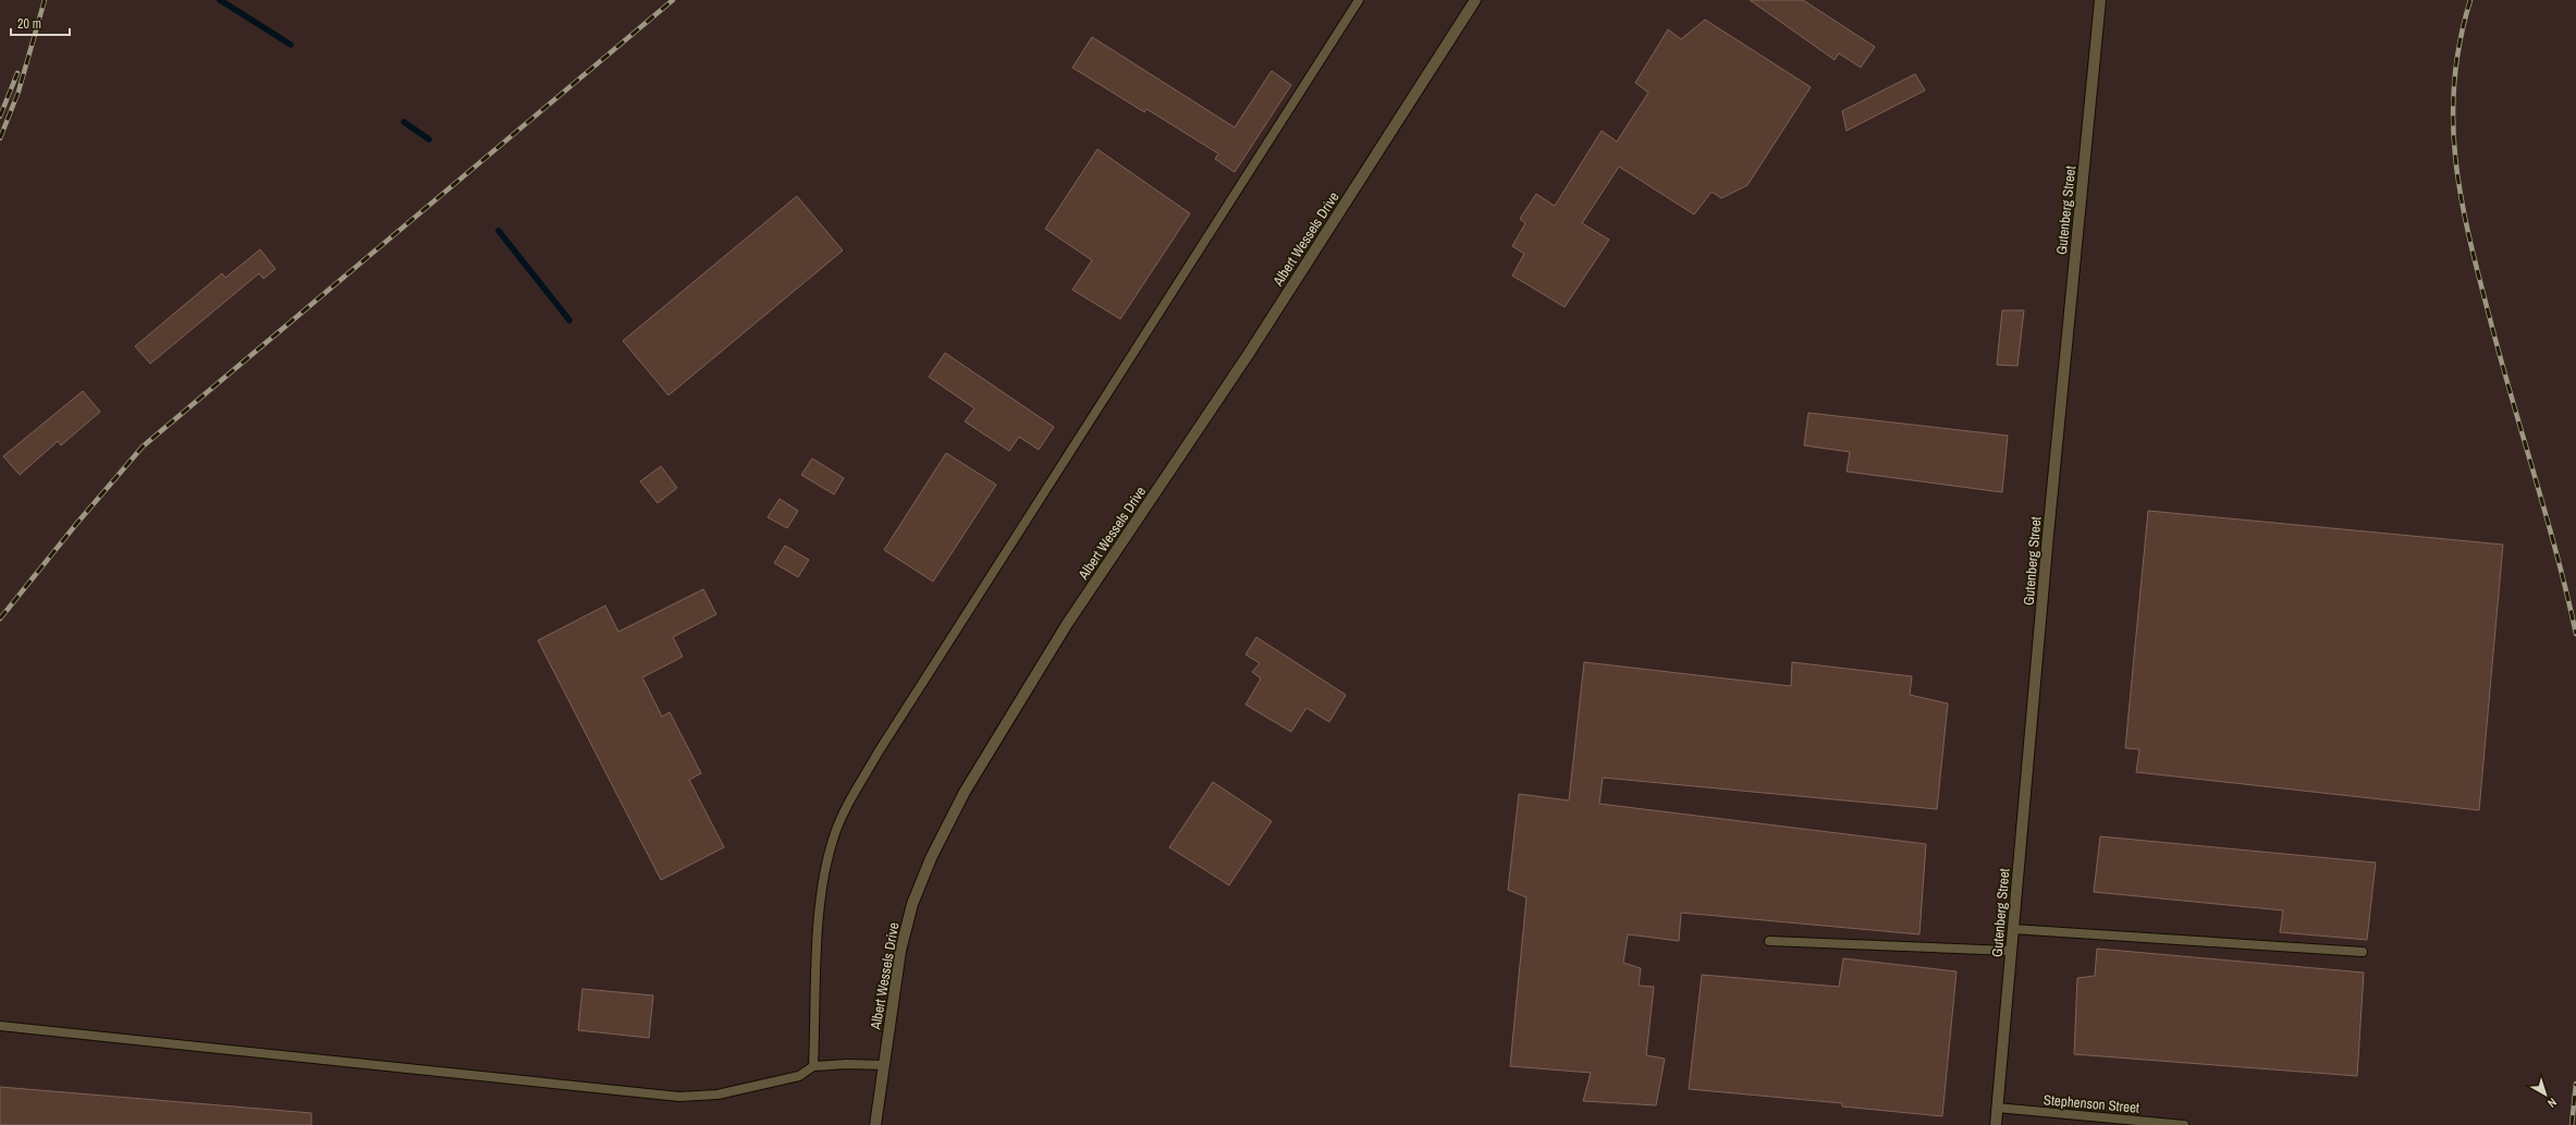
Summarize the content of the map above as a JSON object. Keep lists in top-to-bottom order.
{
  "streets": {
    "street": ["Gutenberg Street", "Albert Wessels Drive"],
    "lane": ["Stephenson Street"]
  },
  "crossings": [
    ["Gutenberg Street", "Stephenson Street"]
  ],
  "scale_bar": "20 m",
  "north": "bottom right"
}
